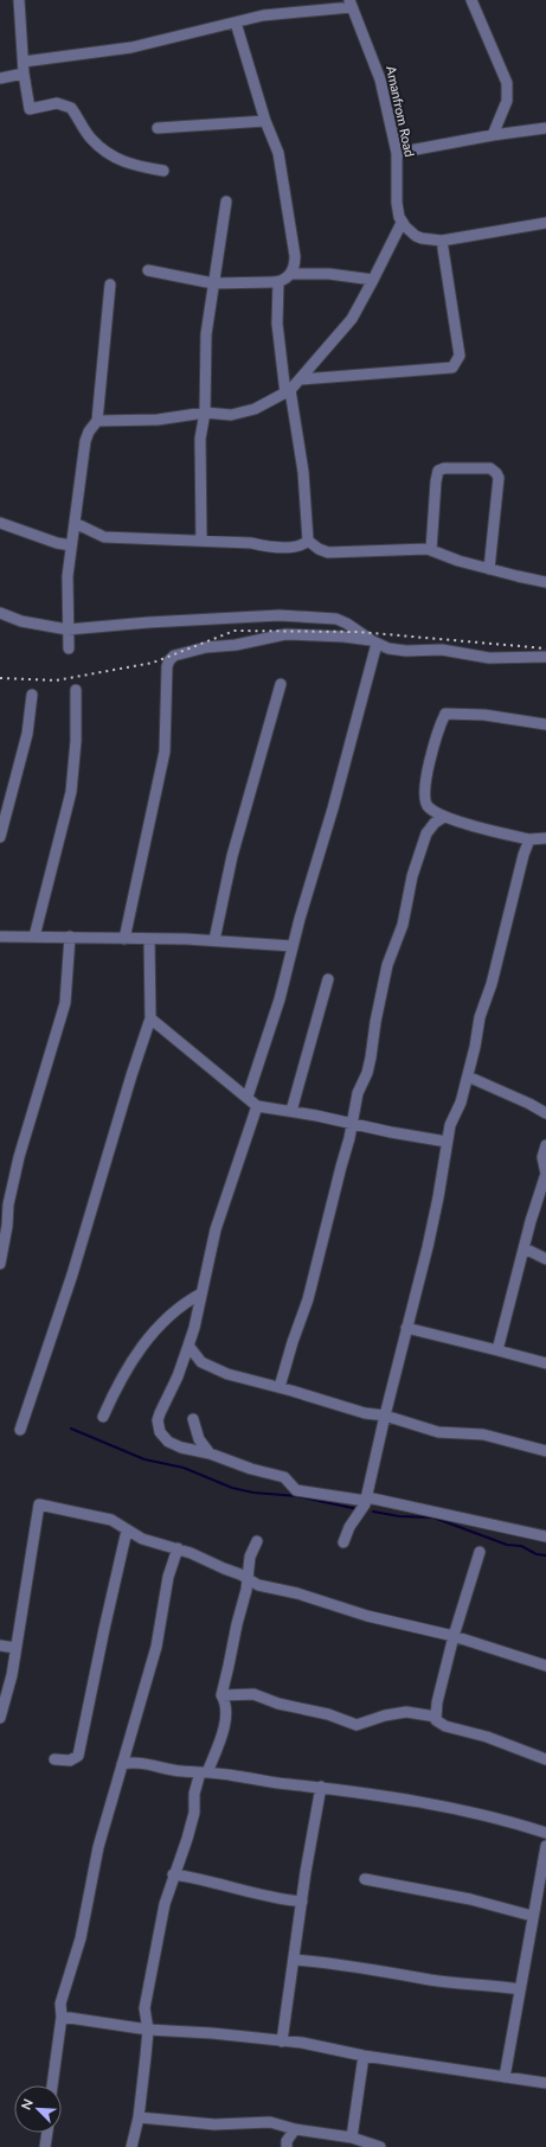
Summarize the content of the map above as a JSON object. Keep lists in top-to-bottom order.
{
  "streets": {
    "street": ["Amanfrom Road"]
  },
  "north": "top left"
}
